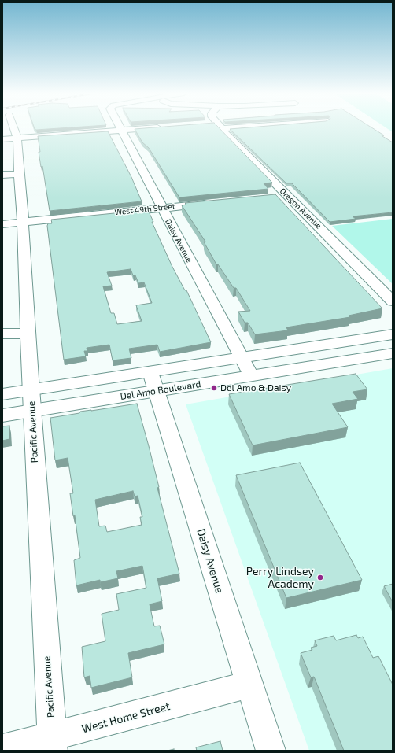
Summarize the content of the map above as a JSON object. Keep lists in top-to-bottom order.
{
  "streets": {
    "main road": ["Del Amo Boulevard"],
    "street": [
      "Oregon Avenue",
      "West 49th Street",
      "Daisy Avenue",
      "Pacific Avenue",
      "West Home Street"
    ]
  },
  "crossings": [
    ["West 49th Street", "Daisy Avenue"],
    ["West 49th Street", "Pacific Avenue"],
    ["Daisy Avenue", "Del Amo Boulevard"],
    ["Daisy Avenue", "West Home Street"],
    ["Del Amo Boulevard", "Pacific Avenue"],
    ["Pacific Avenue", "West Home Street"]
  ],
  "places": ["Del Amo & Daisy", "Perry Lindsey Academy"]
}
